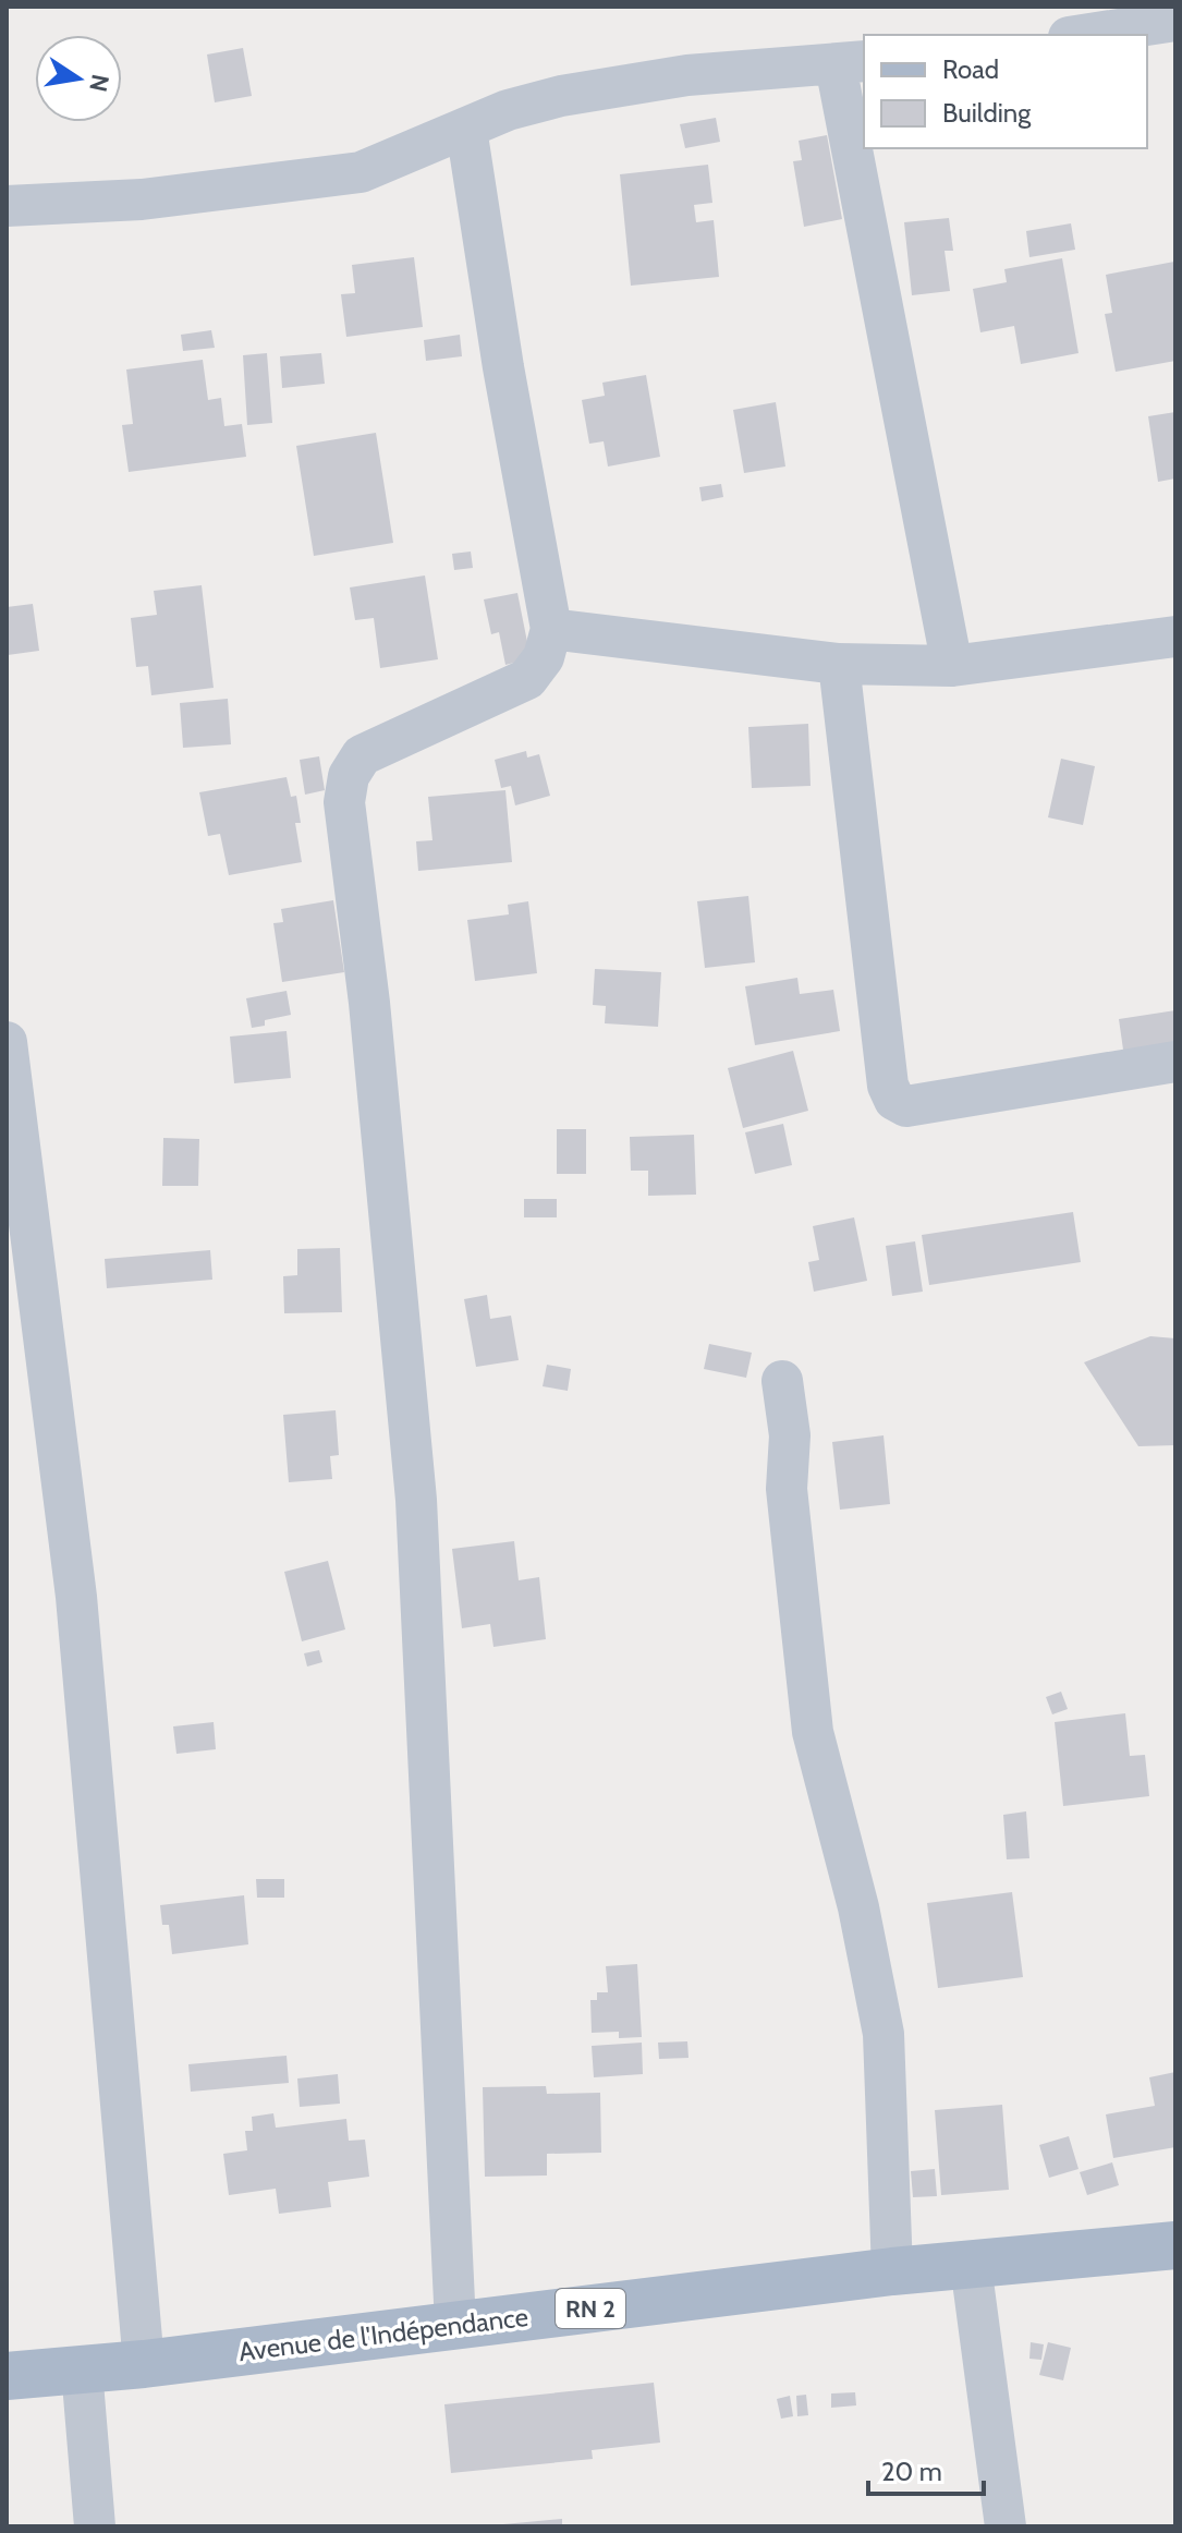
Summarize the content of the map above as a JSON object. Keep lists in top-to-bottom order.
{
  "streets": {
    "main road": ["RN 2", "Avenue de l'Indépendance"]
  },
  "legend": ["Road", "Building"],
  "scale_bar": "20 m",
  "north": "right"
}
